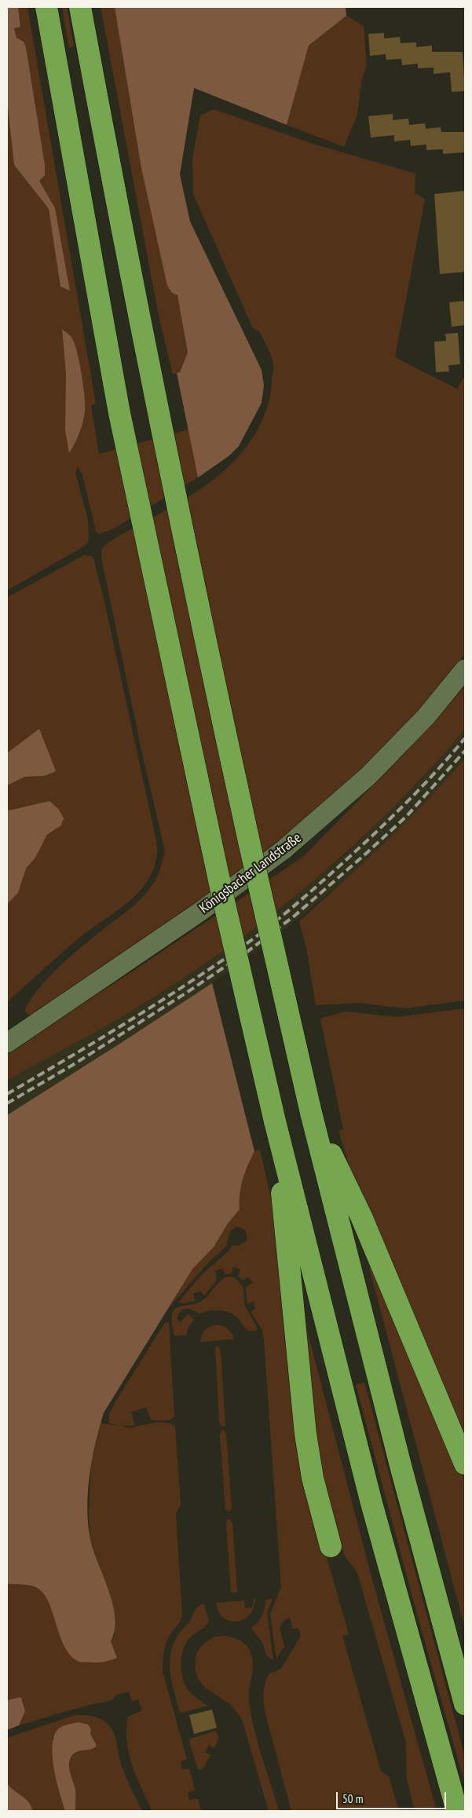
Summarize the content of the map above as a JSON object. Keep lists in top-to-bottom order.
{
  "streets": {
    "main road": ["Königsbacher Landstraße"]
  },
  "scale_bar": "50 m"
}
